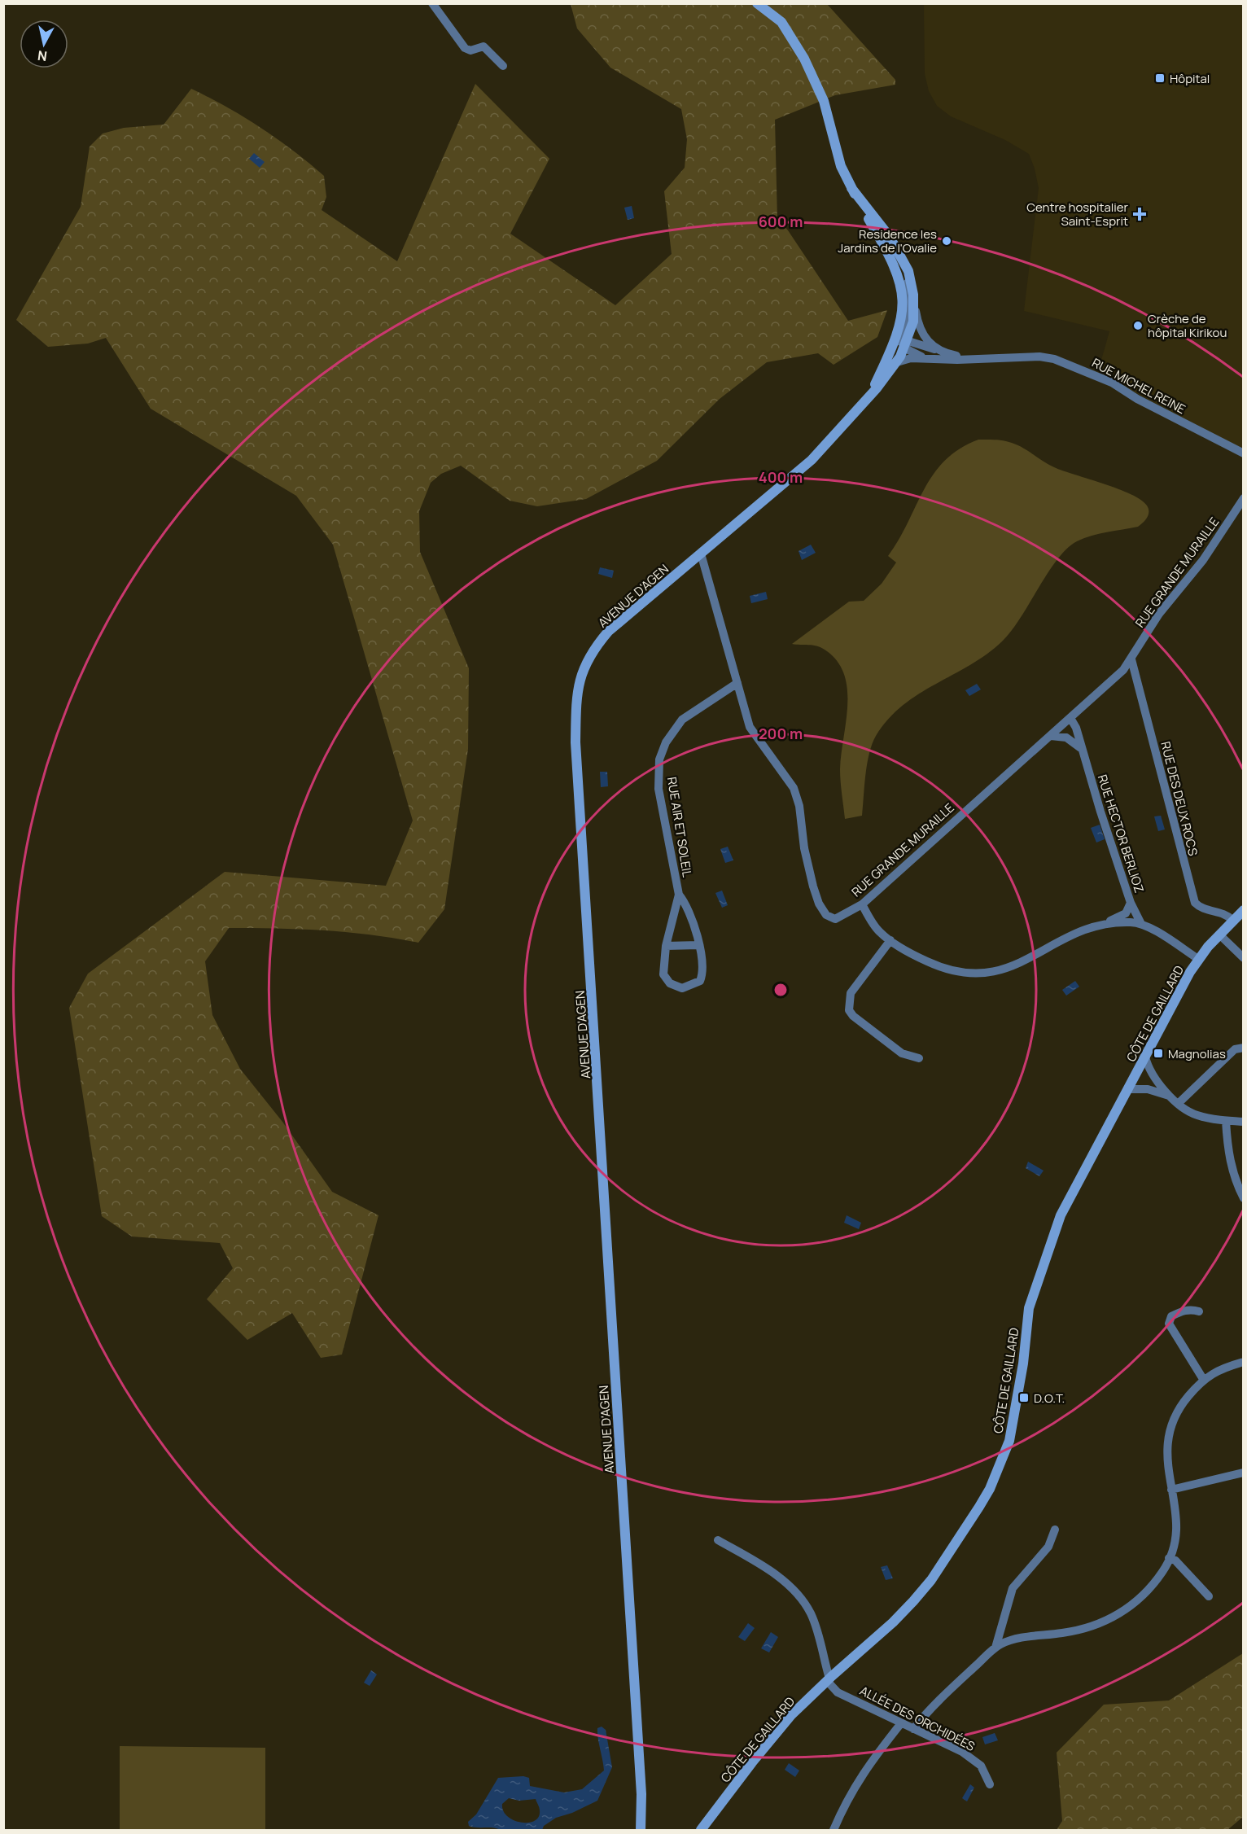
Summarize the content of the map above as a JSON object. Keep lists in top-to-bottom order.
{
  "streets": {
    "main road": ["AVENUE D'AGEN", "CÔTE DE GAILLARD"],
    "street": [
      "RUE MICHEL REINE",
      "RUE GRANDE MURAILLE",
      "RUE DES DEUX ROCS",
      "RUE AIR ET SOLEIL",
      "RUE HECTOR BERLIOZ",
      "ALLÉE DES ORCHIDÉES"
    ]
  },
  "crossings": [
    ["RUE MICHEL REINE", "AVENUE D'AGEN"],
    ["RUE GRANDE MURAILLE", "AVENUE D'AGEN"],
    ["RUE GRANDE MURAILLE", "RUE DES DEUX ROCS"],
    ["RUE GRANDE MURAILLE", "RUE AIR ET SOLEIL"],
    ["RUE GRANDE MURAILLE", "RUE HECTOR BERLIOZ"],
    ["RUE DES DEUX ROCS", "CÔTE DE GAILLARD"],
    ["CÔTE DE GAILLARD", "ALLÉE DES ORCHIDÉES"]
  ],
  "places": {
    "transit": ["Hôpital", "Magnolias", "D.O.T."],
    "health": ["Centre hospitalier Saint-Esprit"],
    "other": ["Residence les Jardins de l'Ovalie", "Crèche de hôpital Kirikou"]
  },
  "north": "bottom",
  "rings": ["600 m", "400 m", "200 m"]
}
